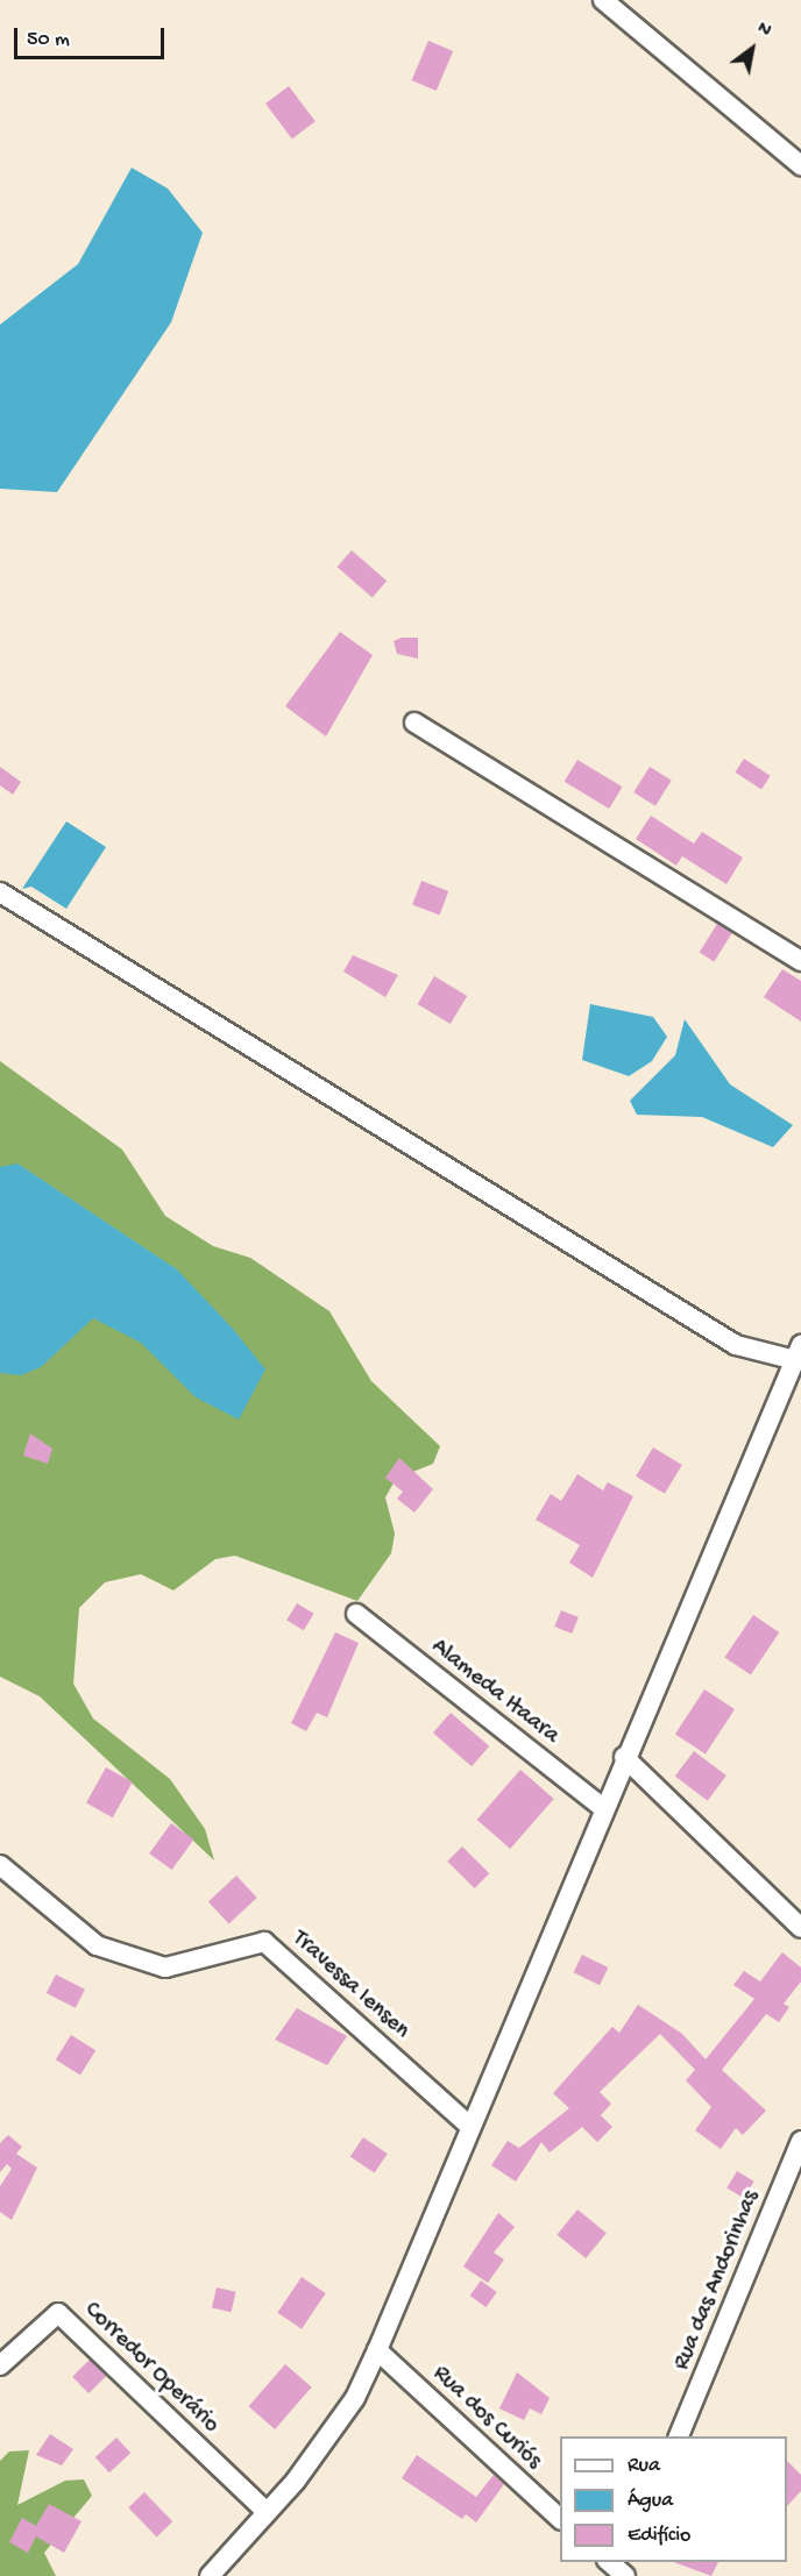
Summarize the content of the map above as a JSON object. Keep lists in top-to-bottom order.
{
  "streets": {
    "street": [
      "Alameda Itaara",
      "Travessa Iensen",
      "Rua das Andorinhas",
      "Corredor Operário",
      "Rua dos Curiós"
    ]
  },
  "legend": ["Rua", "Água", "Edifício"],
  "scale_bar": "50 m",
  "north": "top right"
}
